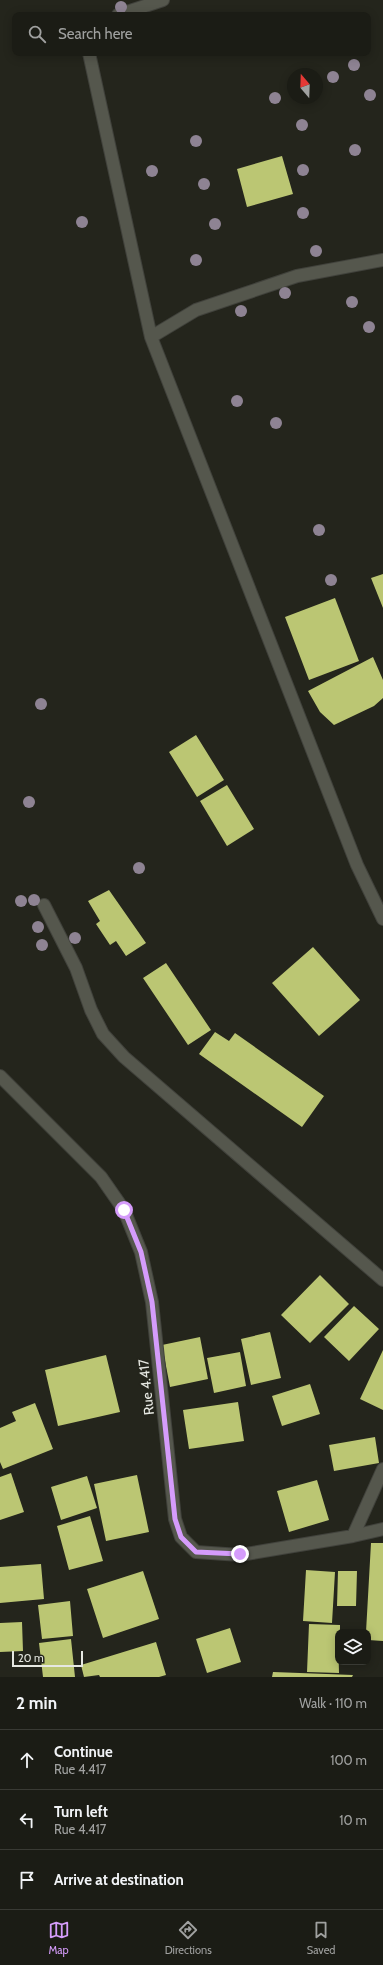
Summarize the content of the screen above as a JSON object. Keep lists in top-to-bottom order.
{
  "streets": {
    "street": ["Rue 4.417"]
  },
  "scale_bar": "20 m",
  "north": "top",
  "page": {
    "search": "Search here",
    "scale": "20 m",
    "heading": ["2 min", "Walk · 110 m"],
    "list": [
      ["Continue", "Rue 4.417", "100 m"],
      ["Turn left", "Rue 4.417", "10 m"],
      "Arrive at destination"
    ],
    "nav": ["Map", "Directions", "Saved"]
  }
}
